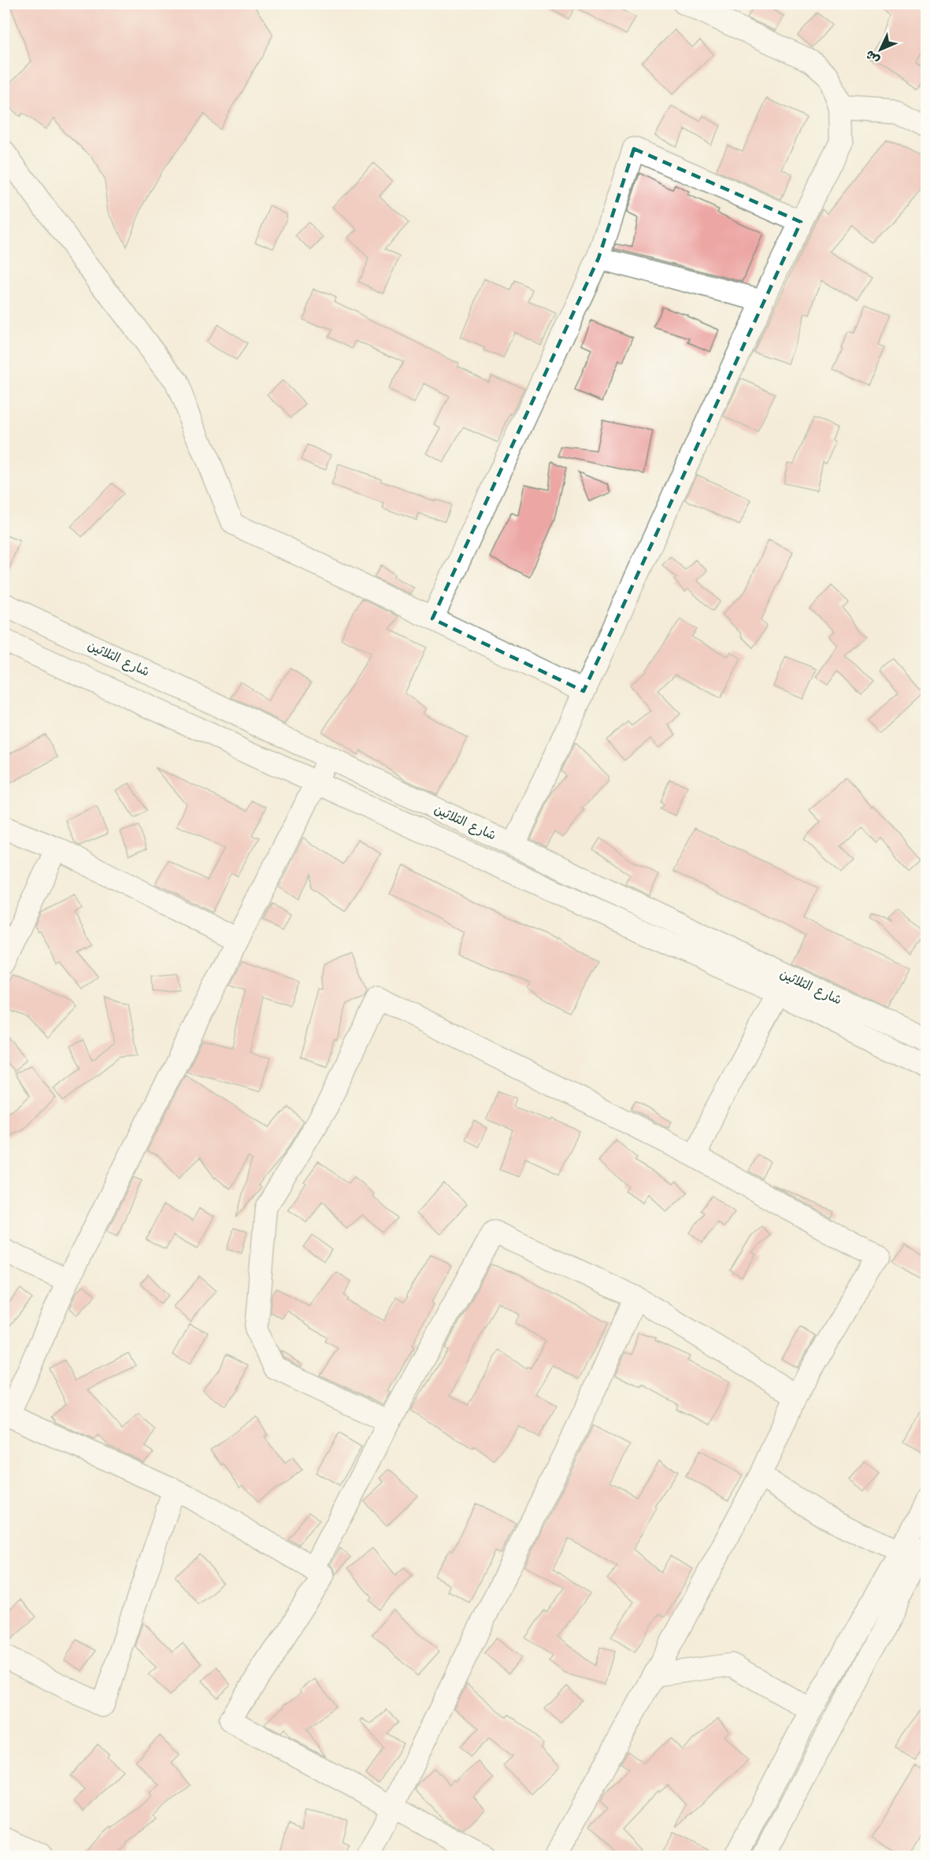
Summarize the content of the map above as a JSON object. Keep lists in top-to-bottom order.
{
  "streets": {
    "street": ["شارع الثلاثين"]
  },
  "north": "bottom left"
}
